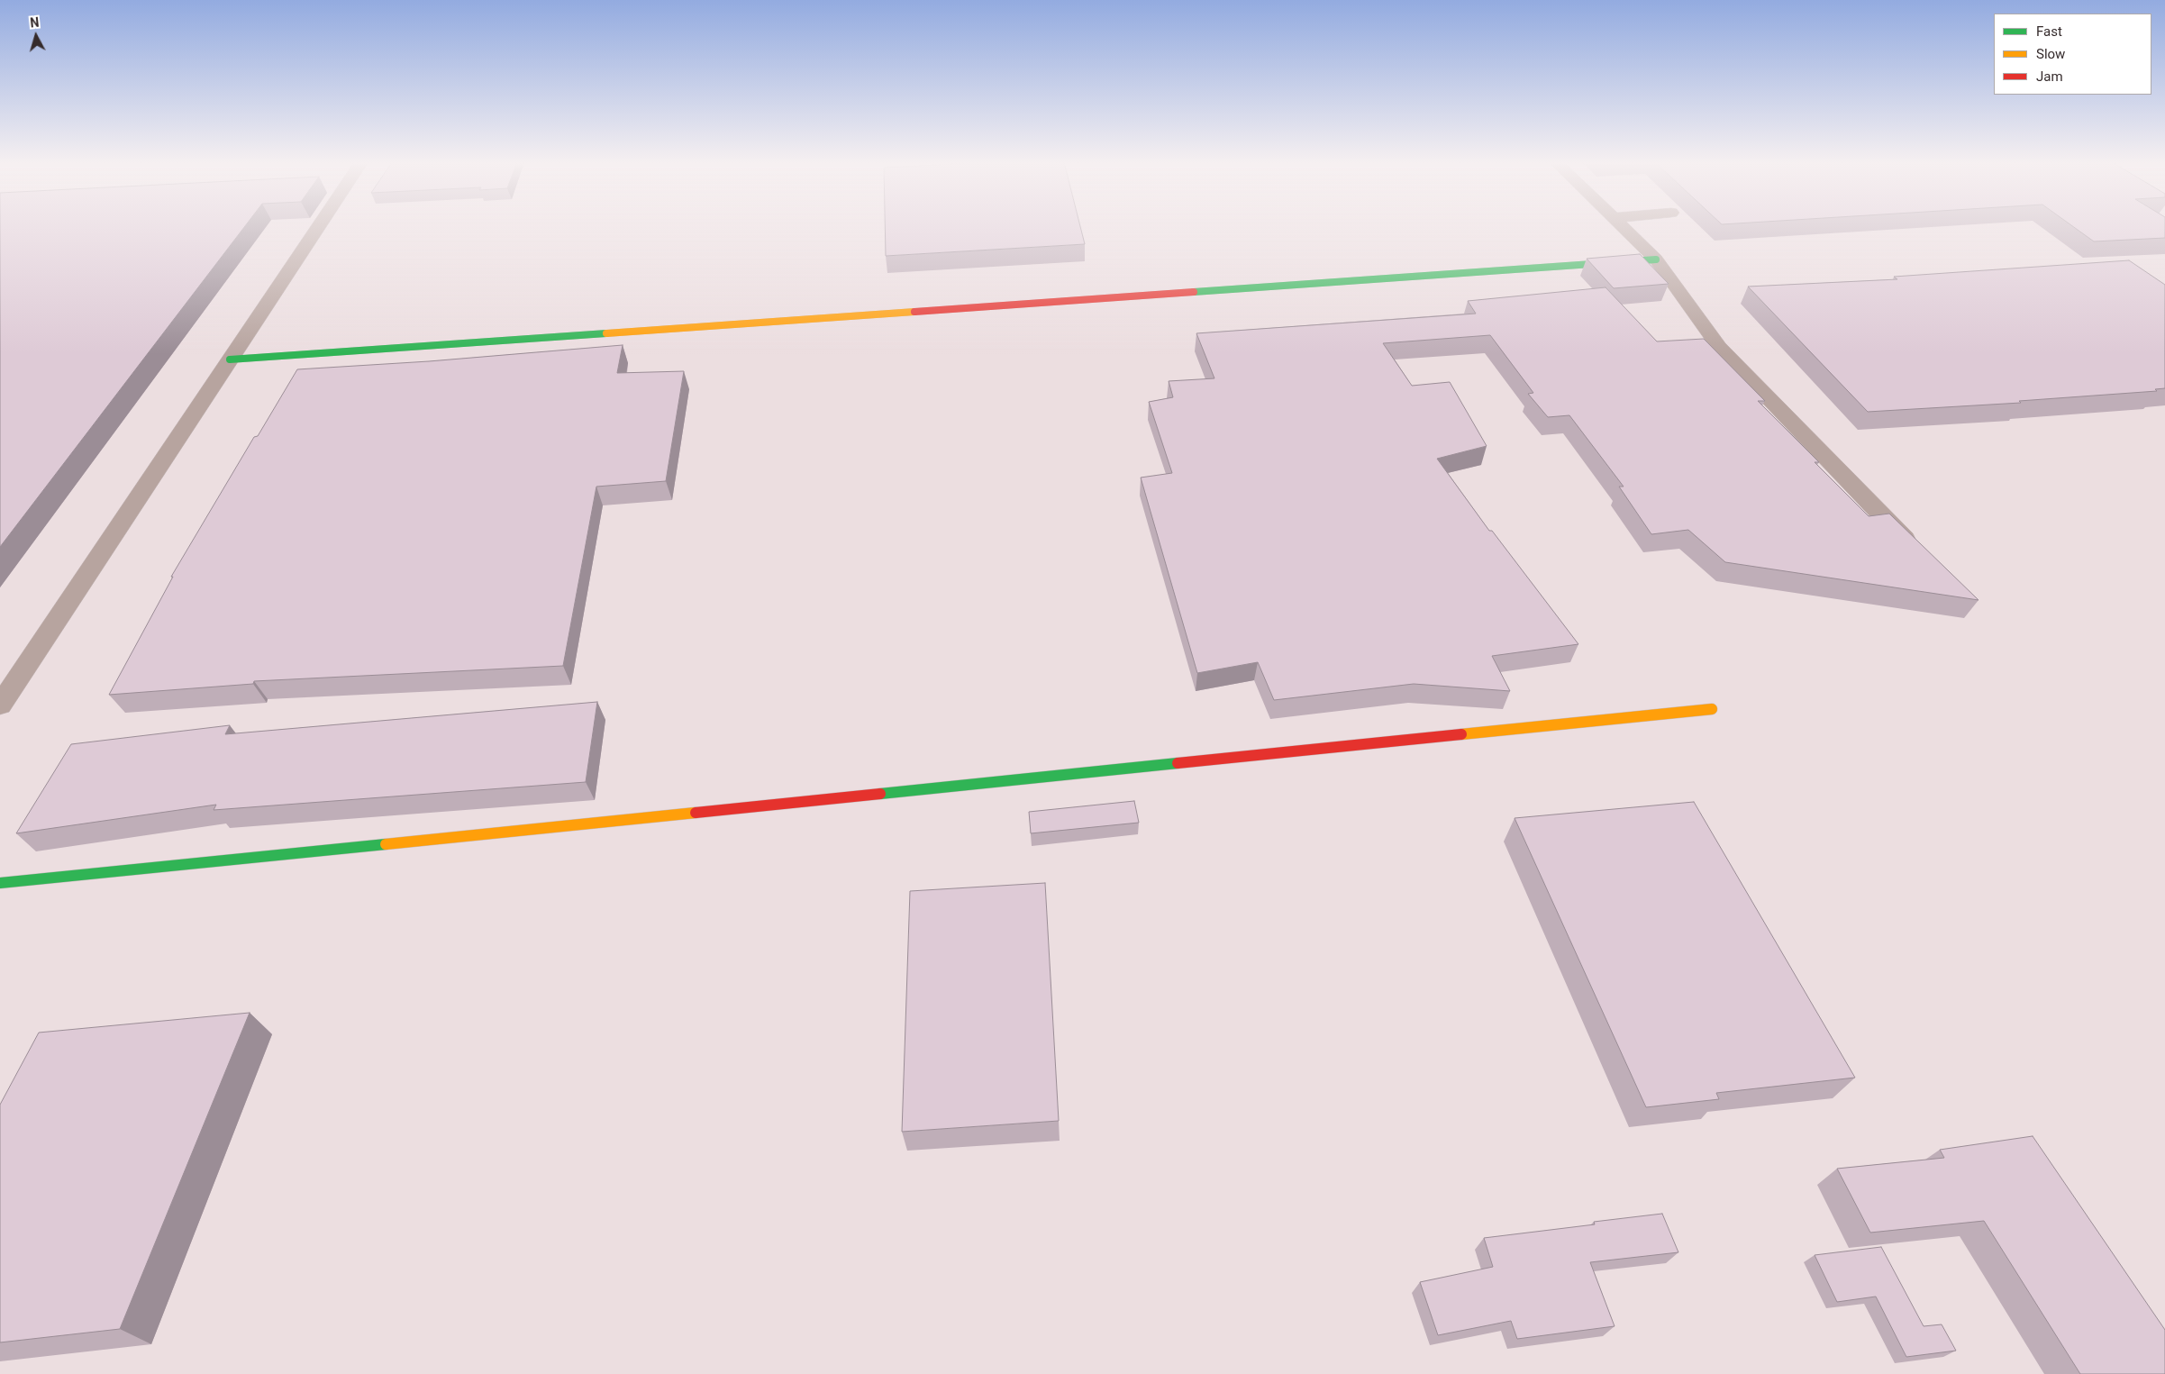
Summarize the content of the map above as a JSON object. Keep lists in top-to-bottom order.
{
  "legend": ["Fast", "Slow", "Jam"],
  "north": "top"
}
